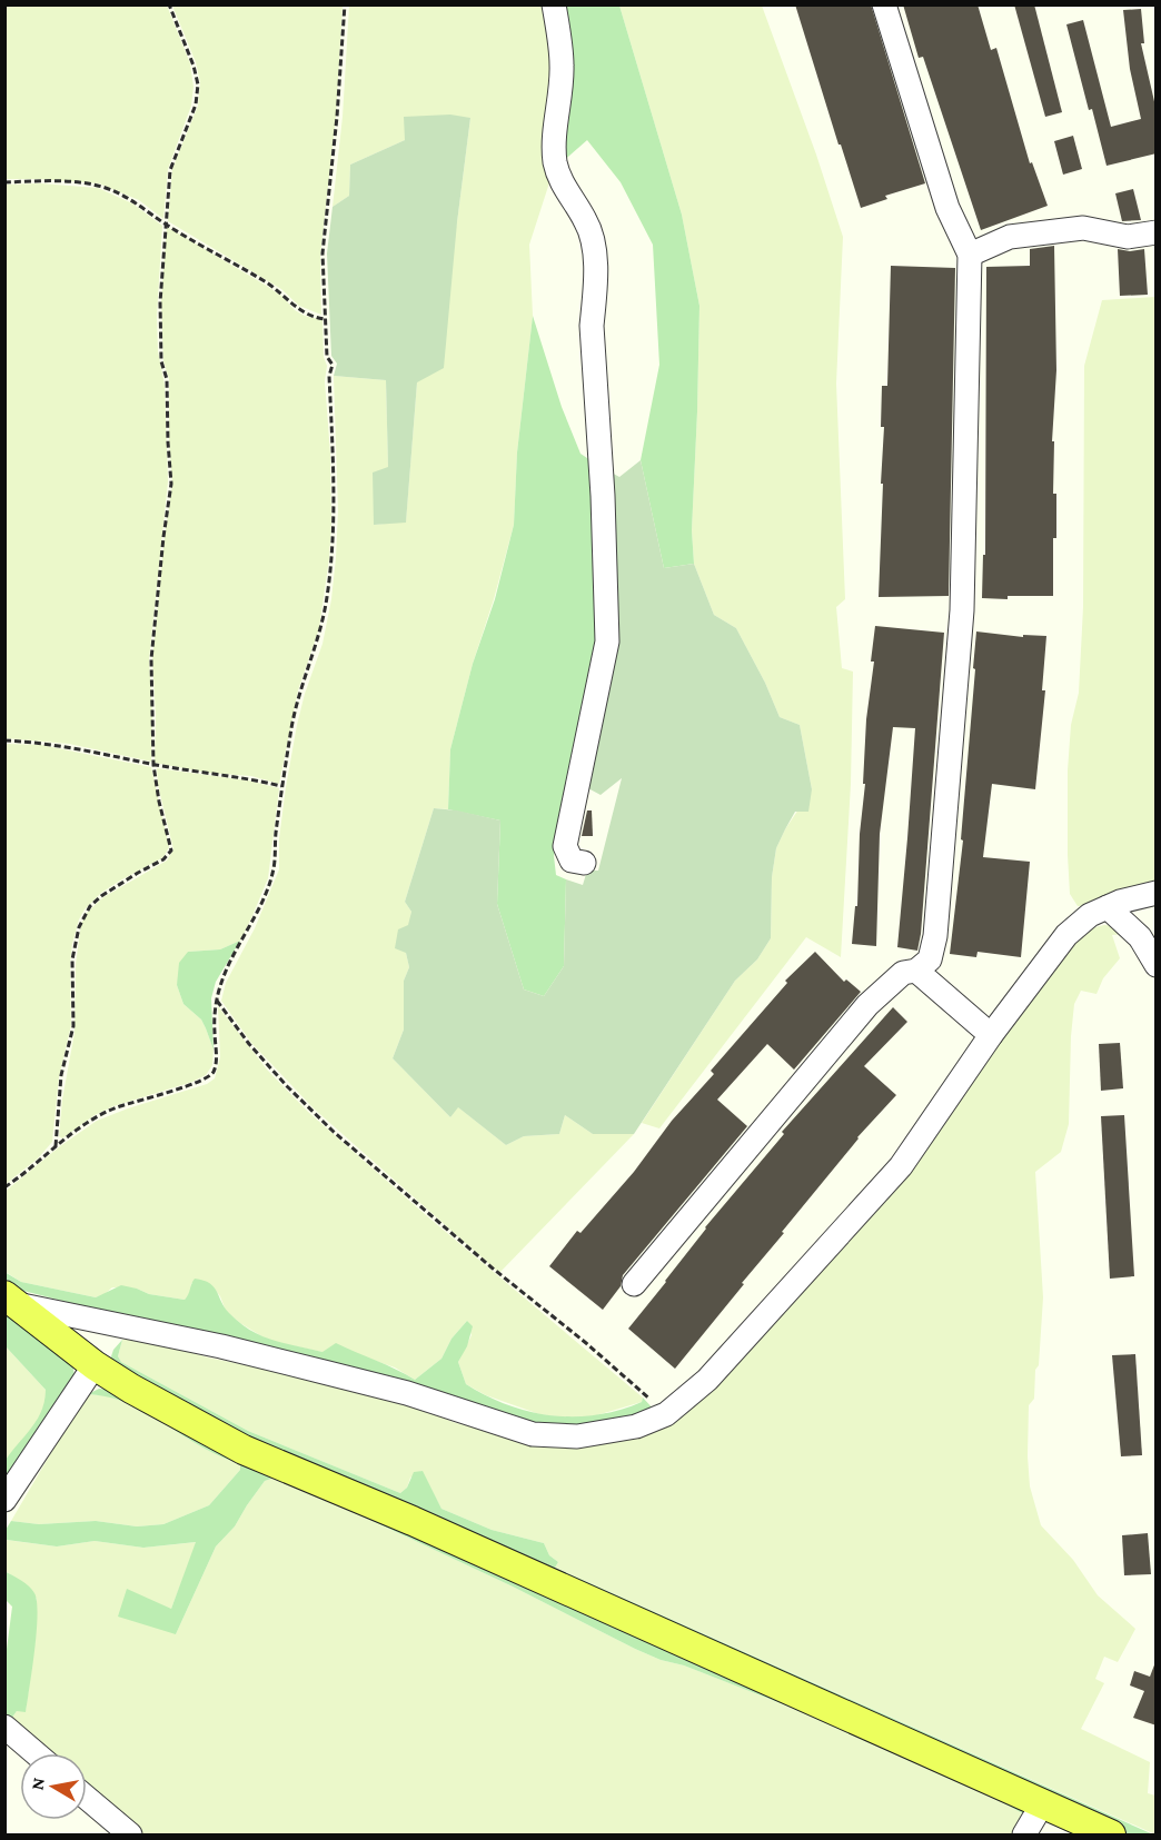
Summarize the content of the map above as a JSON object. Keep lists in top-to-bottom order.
{
  "north": "left"
}
